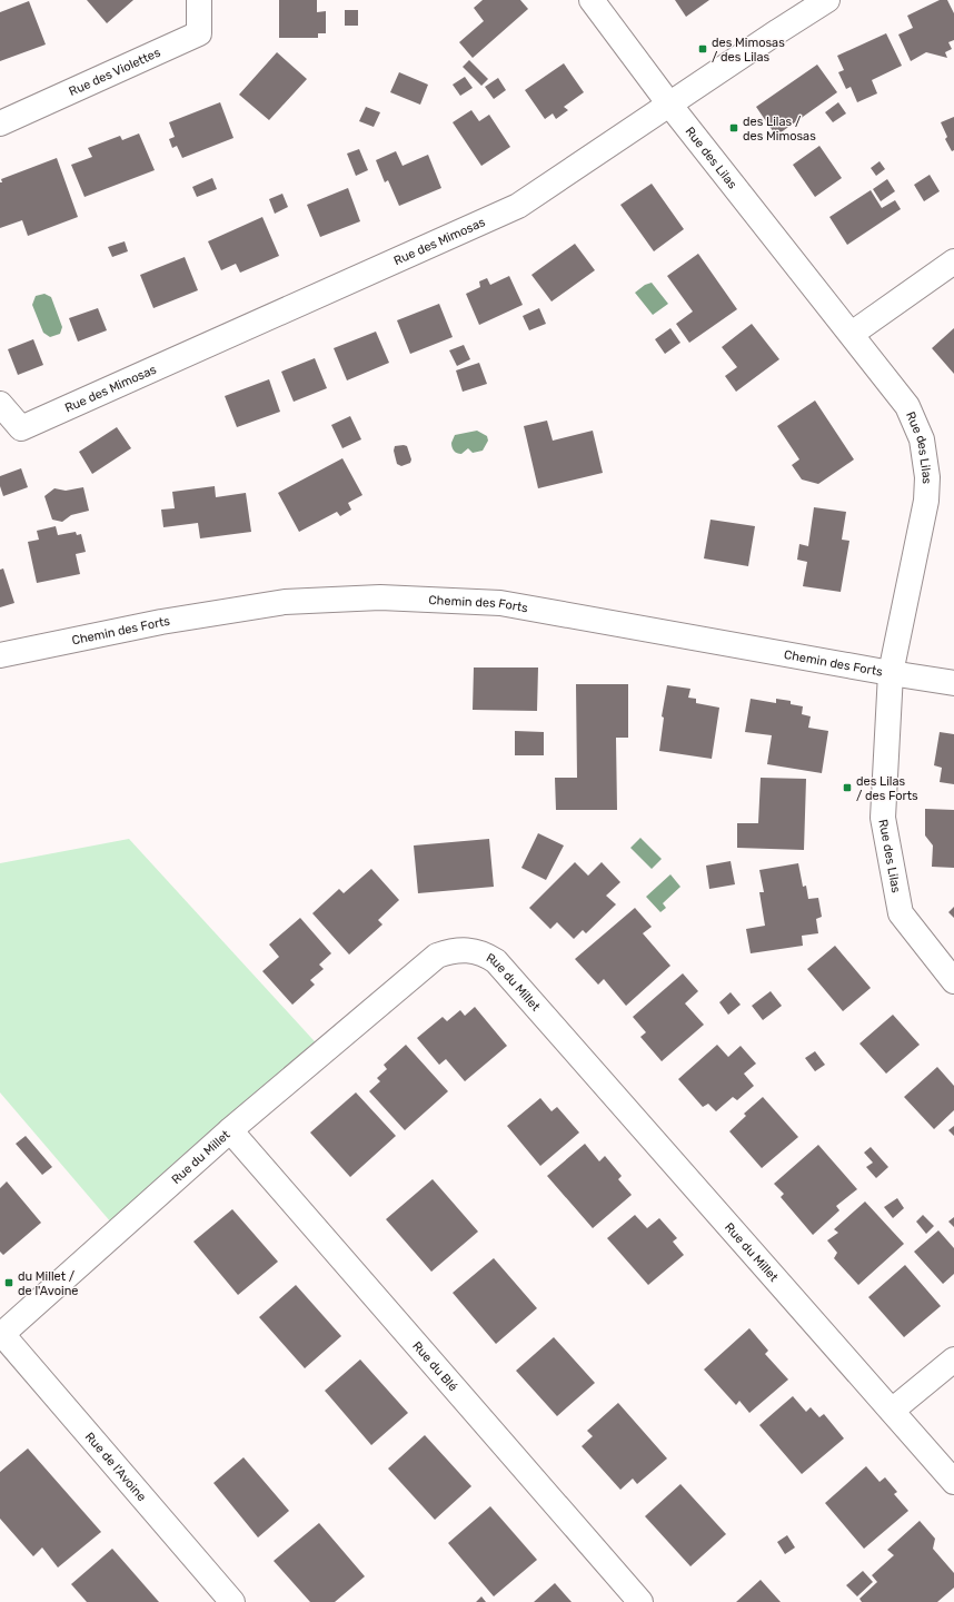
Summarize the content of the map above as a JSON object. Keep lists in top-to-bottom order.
{
  "streets": {
    "street": [
      "Rue des Violettes",
      "Rue des Lilas",
      "Rue des Mimosas",
      "Chemin des Forts",
      "Rue du Millet",
      "Rue du Blé",
      "Rue de l'Avoine"
    ]
  },
  "crossings": [
    ["Rue des Lilas", "Rue des Mimosas"],
    ["Rue des Lilas", "Chemin des Forts"],
    ["Rue du Millet", "Rue du Blé"],
    ["Rue du Millet", "Rue de l'Avoine"]
  ],
  "places": {
    "transit": [
      "des Mimosas / des Lilas",
      "des Lilas / des Mimosas",
      "des Lilas / des Forts",
      "du Millet / de l'Avoine"
    ]
  }
}
